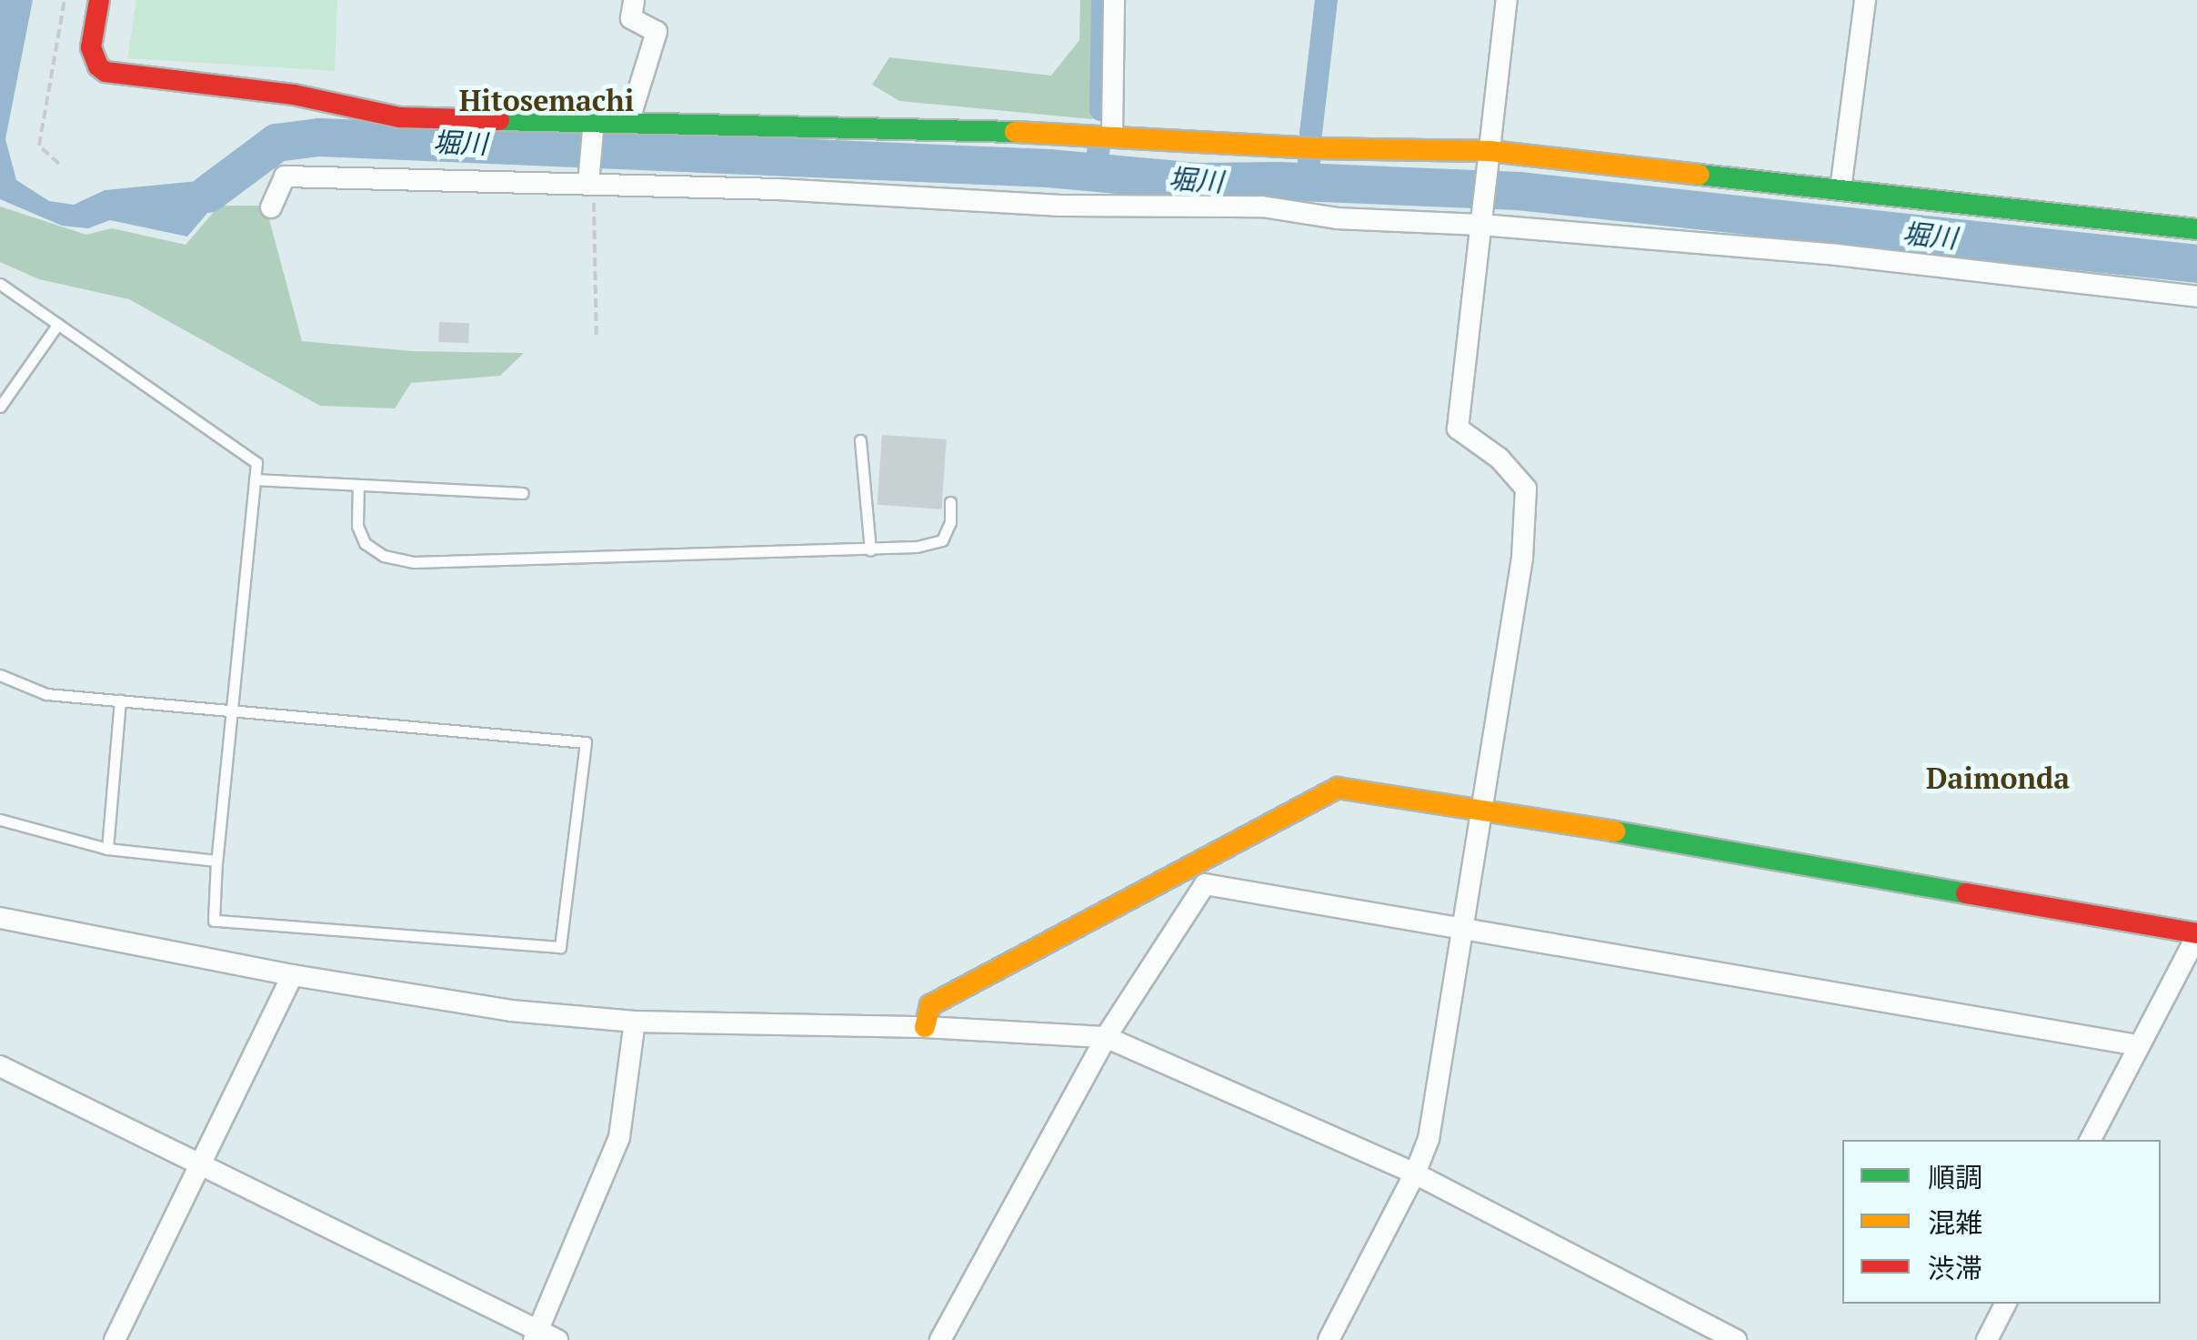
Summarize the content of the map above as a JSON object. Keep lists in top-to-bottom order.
{
  "districts": ["Hitosemachi", "Daimonda"],
  "water": ["堀川"],
  "legend": ["順調", "混雑", "渋滞"]
}
